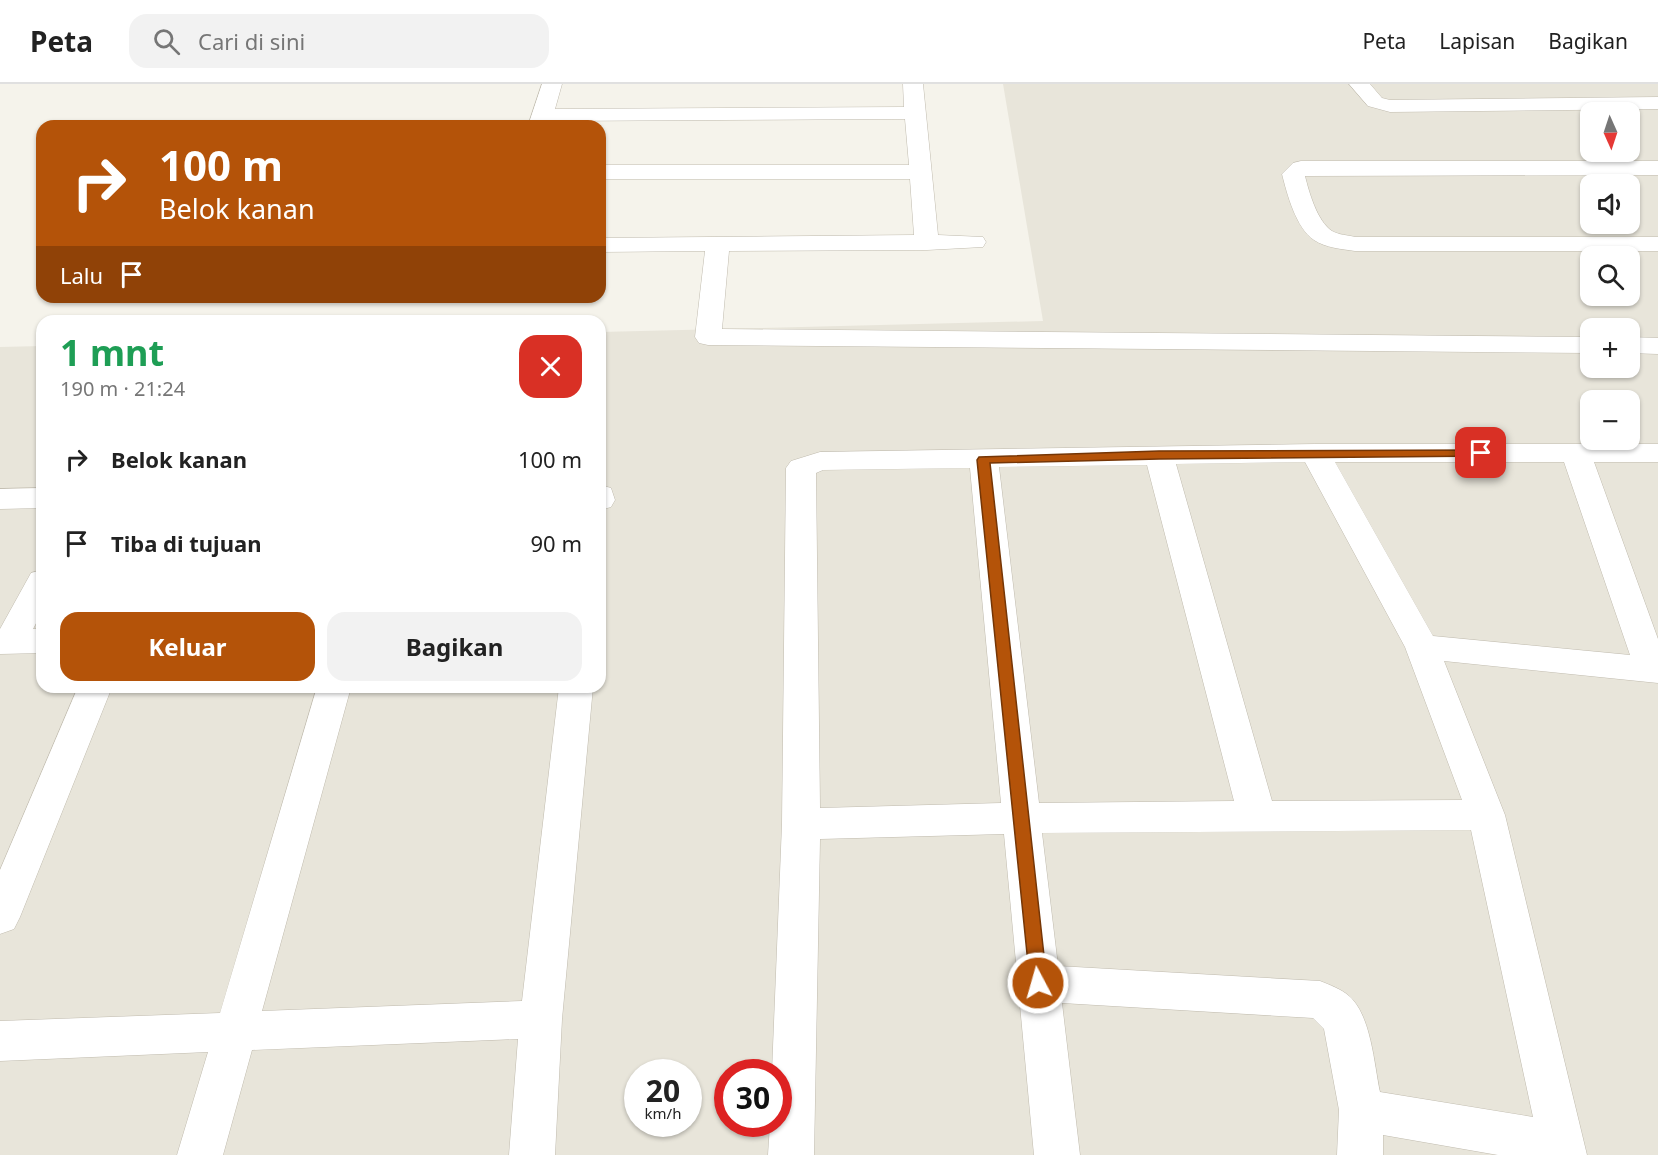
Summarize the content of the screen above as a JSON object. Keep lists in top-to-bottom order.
{
  "north": "bottom",
  "page": {
    "header": "Peta",
    "search": "Cari di sini",
    "nav": ["Peta", "Lapisan", "Bagikan"],
    "map_buttons": ["+", "−"],
    "turn": ["100 m", "Belok kanan"],
    "then": "Lalu",
    "heading": ["1 mnt", "190 m · 21:24"],
    "list": [
      {
        "name": "Belok kanan",
        "value": "100 m"
      },
      {
        "name": "Tiba di tujuan",
        "value": "90 m"
      }
    ],
    "buttons": ["Keluar", "Bagikan"],
    "speed": "20 km/h",
    "limit": "30"
  }
}
